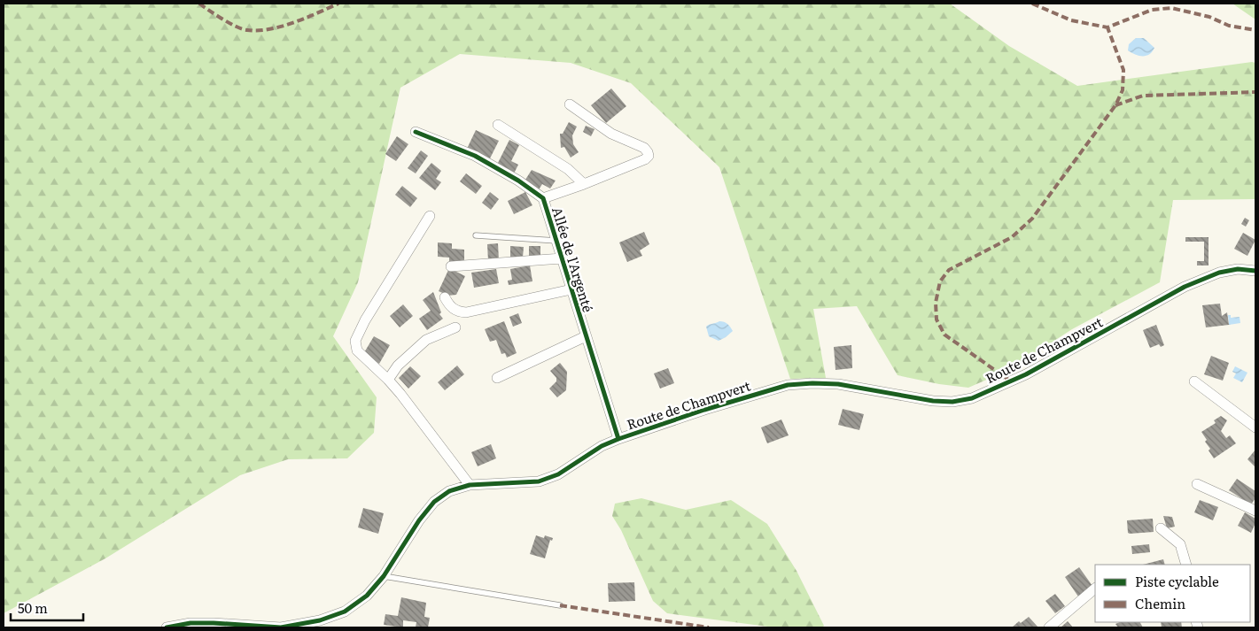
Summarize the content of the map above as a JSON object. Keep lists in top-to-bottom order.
{
  "streets": {
    "street": ["Allée de l'Argenté", "Route de Champvert"]
  },
  "crossings": [
    ["Allée de l'Argenté", "Route de Champvert"]
  ],
  "legend": ["Piste cyclable", "Chemin"],
  "scale_bar": "50 m"
}
